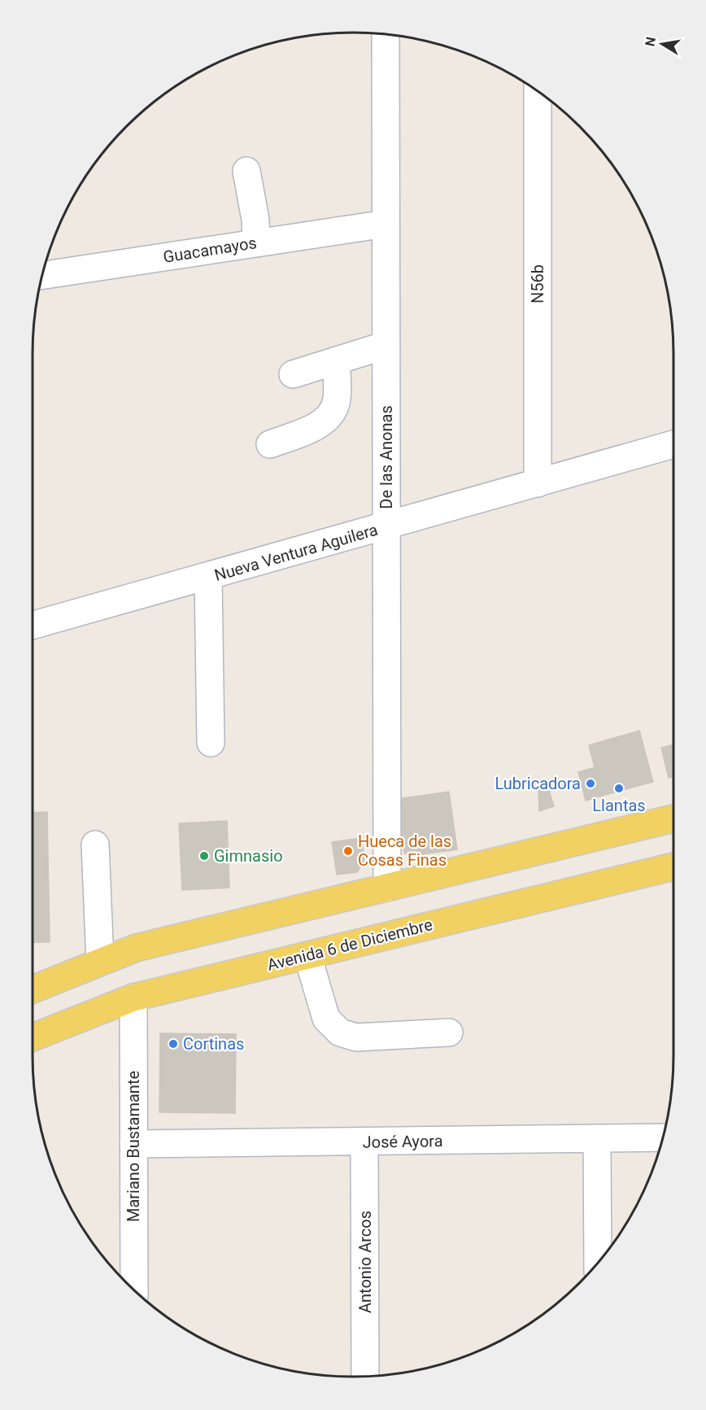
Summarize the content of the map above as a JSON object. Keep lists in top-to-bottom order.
{
  "streets": {
    "main road": ["Avenida 6 de Diciembre"],
    "street": [
      "Guacamayos",
      "N56b",
      "De las Anonas",
      "Nueva Ventura Aguilera",
      "José Ayora",
      "Mariano Bustamante",
      "Antonio Arcos"
    ]
  },
  "crossings": [
    ["Guacamayos", "De las Anonas"],
    ["N56b", "Nueva Ventura Aguilera"],
    ["De las Anonas", "Nueva Ventura Aguilera"],
    ["Avenida 6 de Diciembre", "Mariano Bustamante"],
    ["José Ayora", "Mariano Bustamante"],
    ["José Ayora", "Antonio Arcos"]
  ],
  "places": [
    "Lubricadora",
    "Llantas",
    "Hueca de las Cosas Finas",
    "Gimnasio",
    "Cortinas"
  ],
  "north": "left"
}
